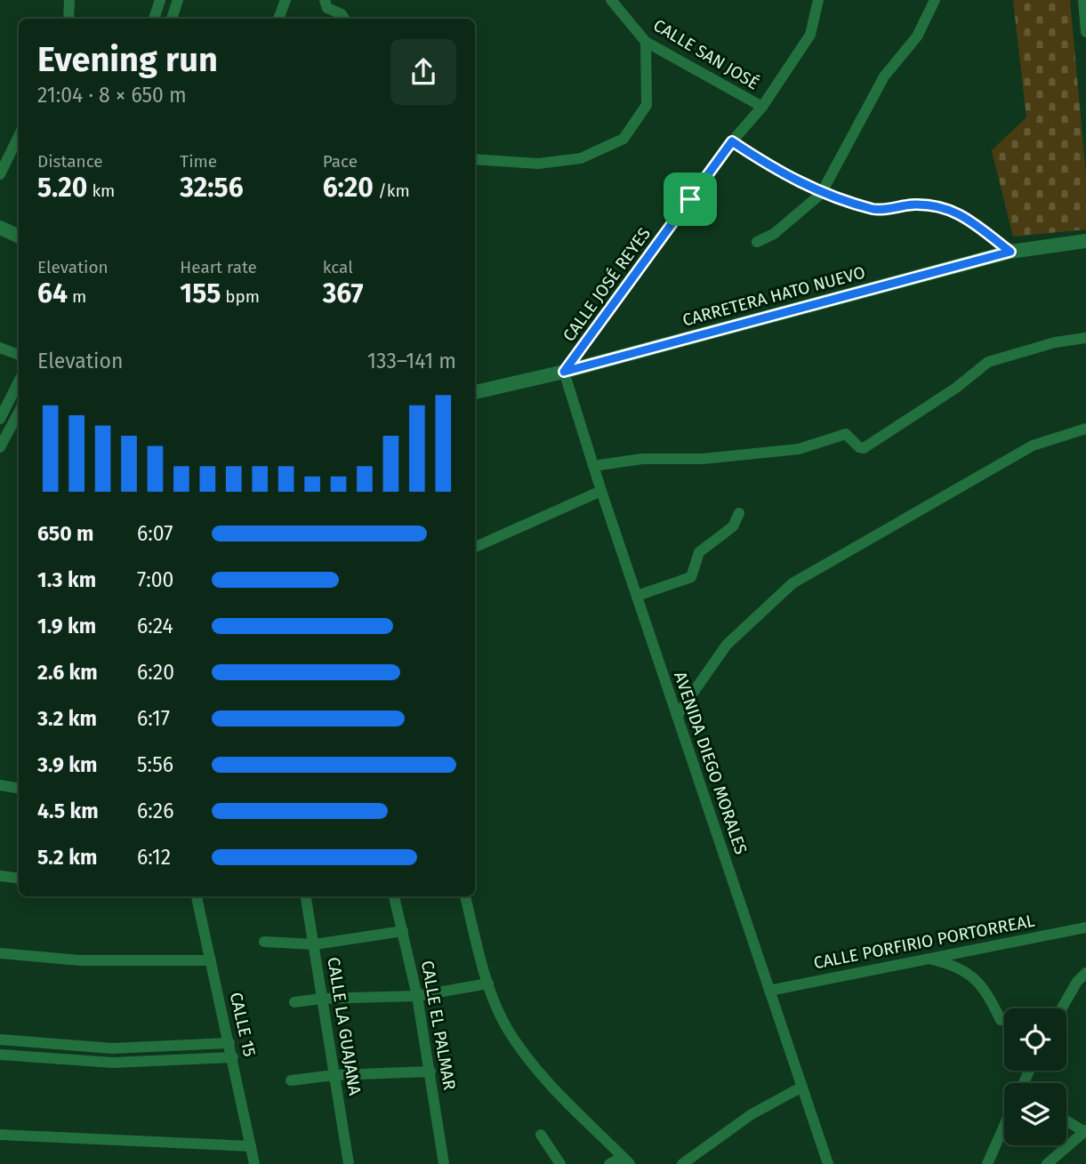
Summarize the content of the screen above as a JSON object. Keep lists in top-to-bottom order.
{
  "streets": {
    "main road": ["CARRETERA HATO NUEVO"],
    "street": [
      "CALLE SAN JOSÉ",
      "CALLE JOSÉ REYES",
      "AVENIDA DIEGO MORALES",
      "CALLE PORFIRIO PORTORREAL",
      "CALLE 15",
      "CALLE EL PALMAR",
      "CALLE LA GUAJANA"
    ]
  },
  "crossings": [
    ["CALLE SAN JOSÉ", "CALLE JOSÉ REYES"],
    ["CALLE JOSÉ REYES", "CARRETERA HATO NUEVO"],
    ["CALLE JOSÉ REYES", "AVENIDA DIEGO MORALES"],
    ["CARRETERA HATO NUEVO", "AVENIDA DIEGO MORALES"],
    ["AVENIDA DIEGO MORALES", "CALLE PORFIRIO PORTORREAL"]
  ],
  "page": {
    "heading": ["Evening run", "21:04 · 8 × 650 m"],
    "stats": [
      ["Distance", "5.20 km"],
      ["Time", "32:56"],
      ["Pace", "6:20 /km"],
      ["Elevation", "64 m"],
      ["Heart rate", "155 bpm"],
      ["kcal", "367"]
    ],
    "chart": ["Elevation", "133–141 m"],
    "list": [
      {
        "name": "650 m",
        "note": "6:07"
      },
      {
        "name": "1.3 km",
        "note": "7:00"
      },
      {
        "name": "1.9 km",
        "note": "6:24"
      },
      {
        "name": "2.6 km",
        "note": "6:20"
      },
      {
        "name": "3.2 km",
        "note": "6:17"
      },
      {
        "name": "3.9 km",
        "note": "5:56"
      },
      {
        "name": "4.5 km",
        "note": "6:26"
      },
      {
        "name": "5.2 km",
        "note": "6:12"
      }
    ]
  }
}
